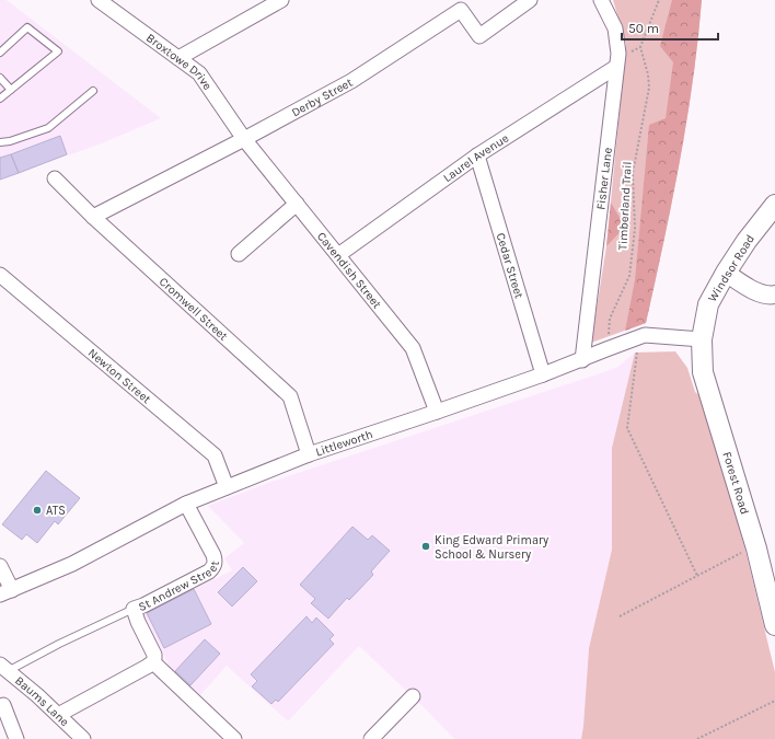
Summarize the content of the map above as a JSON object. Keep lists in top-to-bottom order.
{
  "streets": {
    "main road": ["Windsor Road", "Forest Road"],
    "street": [
      "Broxtowe Drive",
      "Derby Street",
      "Laurel Avenue",
      "Fisher Lane",
      "Cedar Street",
      "Cavendish Street",
      "Cromwell Street",
      "Newton Street",
      "Littleworth",
      "St Andrew Street",
      "Baums Lane"
    ],
    "path": ["Timberland Trail"]
  },
  "crossings": [
    ["Broxtowe Drive", "Derby Street"],
    ["Broxtowe Drive", "Cavendish Street"],
    ["Derby Street", "Cavendish Street"],
    ["Derby Street", "Cromwell Street"],
    ["Laurel Avenue", "Fisher Lane"],
    ["Laurel Avenue", "Cedar Street"],
    ["Laurel Avenue", "Cavendish Street"],
    ["Fisher Lane", "Littleworth"],
    ["Timberland Trail", "Littleworth"],
    ["Cedar Street", "Littleworth"],
    ["Windsor Road", "Littleworth"],
    ["Windsor Road", "Forest Road"],
    ["Cavendish Street", "Littleworth"],
    ["Cromwell Street", "Littleworth"],
    ["Newton Street", "Littleworth"],
    ["Littleworth", "Forest Road"],
    ["Littleworth", "St Andrew Street"]
  ],
  "places": ["ATS", "King Edward Primary School & Nursery"],
  "scale_bar": "50 m"
}
